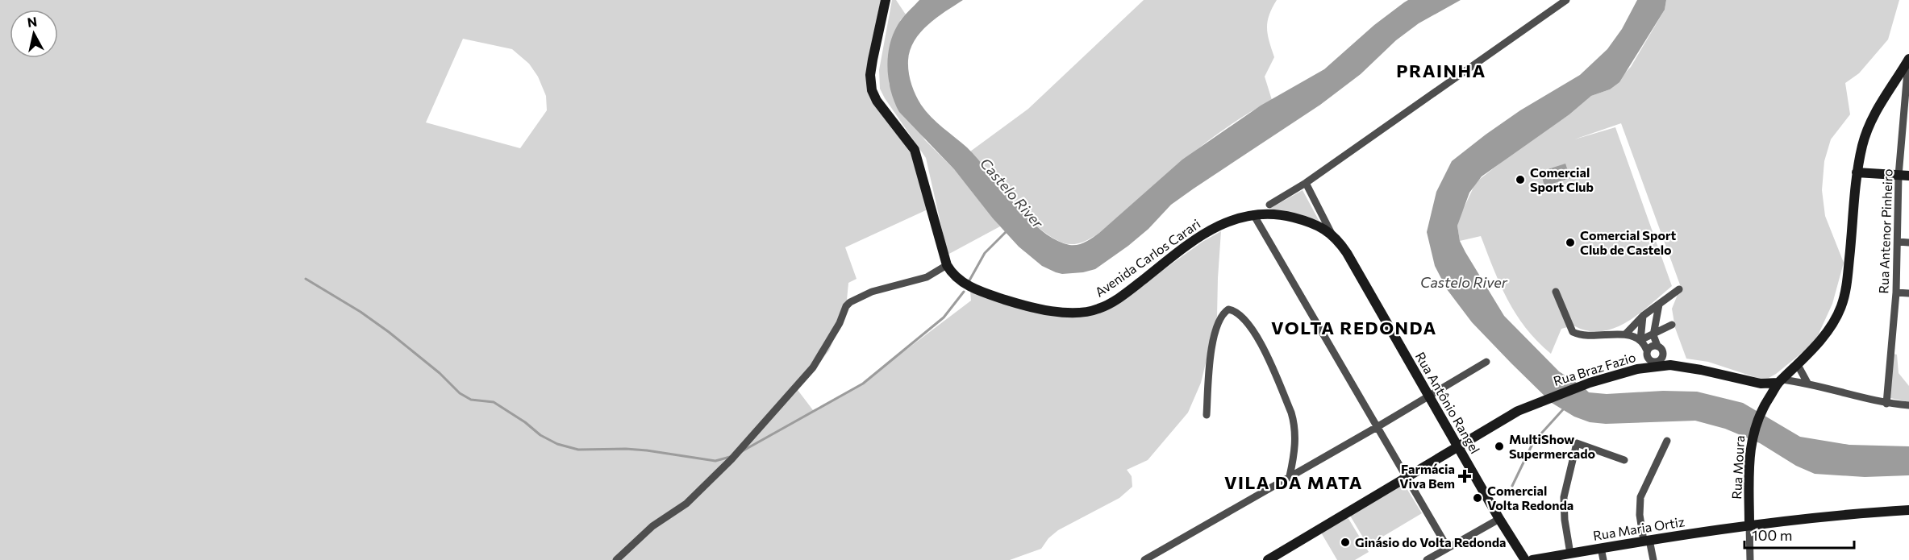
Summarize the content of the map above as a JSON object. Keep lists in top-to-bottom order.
{
  "streets": {
    "main road": [
      "Avenida Carlos Carari",
      "Rua Braz Fazio",
      "Rua Antônio Rangel",
      "Rua Moura",
      "Rua Maria Ortiz"
    ],
    "street": ["Rua Antenor Pinheiro"]
  },
  "crossings": [
    ["Rua Antenor Pinheiro", "Rua Moura"],
    ["Avenida Carlos Carari", "Rua Antônio Rangel"],
    ["Rua Braz Fazio", "Rua Antônio Rangel"],
    ["Rua Braz Fazio", "Rua Moura"],
    ["Rua Antônio Rangel", "Rua Maria Ortiz"],
    ["Rua Moura", "Rua Maria Ortiz"]
  ],
  "districts": ["PRAINHA", "VOLTA REDONDA", "VILA DA MATA"],
  "water": ["Castelo River"],
  "places": {
    "other": [
      "Comercial Sport Club",
      "Comercial Sport Club de Castelo",
      "MultiShow Supermercado",
      "Comercial Volta Redonda",
      "Ginásio do Volta Redonda"
    ],
    "health": ["Farmácia Viva Bem"]
  },
  "scale_bar": "100 m",
  "north": "top"
}
